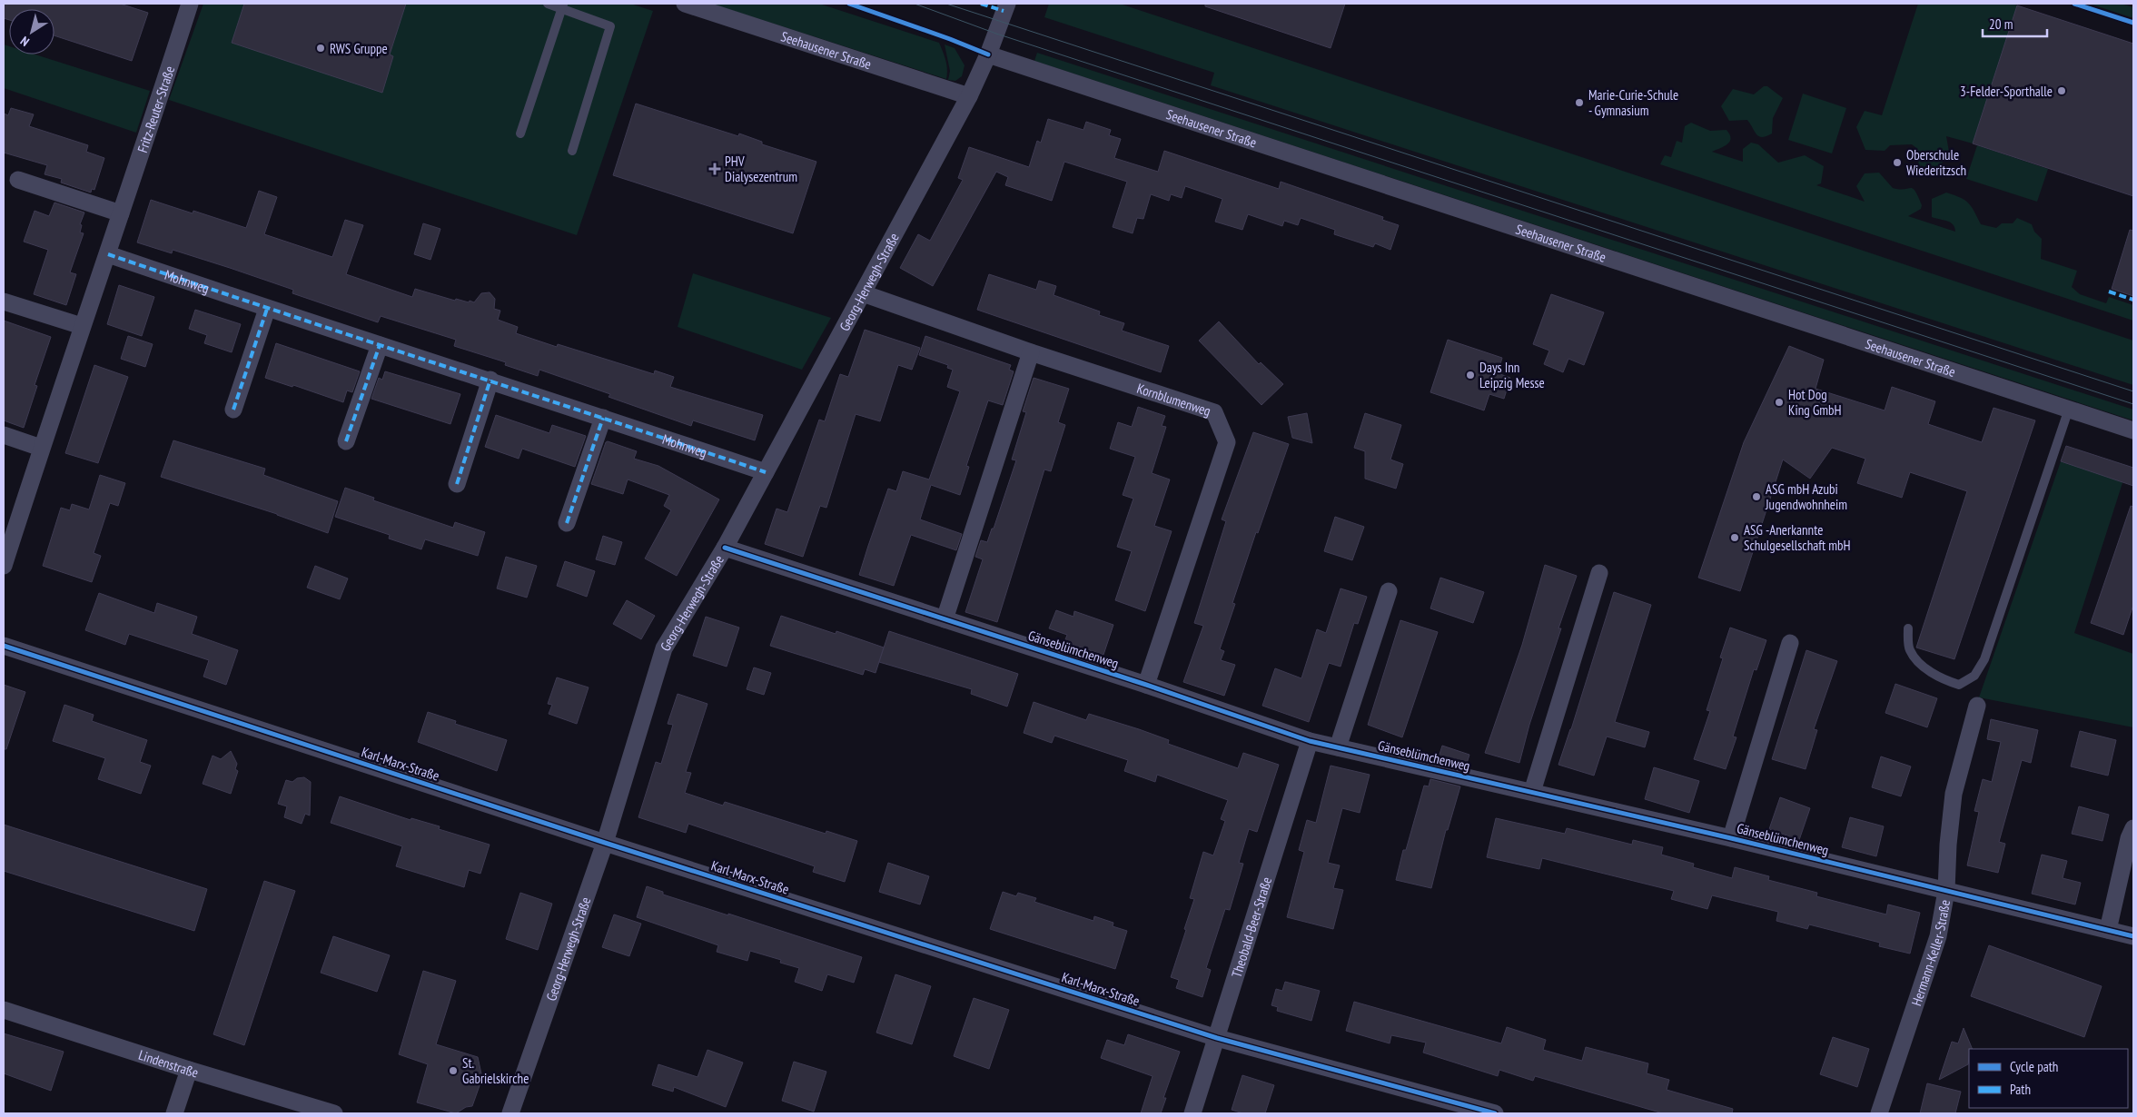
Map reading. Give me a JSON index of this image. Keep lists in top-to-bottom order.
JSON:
{
  "streets": {
    "street": [
      "Seehausener Straße",
      "Fritz-Reuter-Straße",
      "Mohnweg",
      "Georg-Herwegh-Straße",
      "Kornblumenweg",
      "Gänseblümchenweg",
      "Karl-Marx-Straße",
      "Theobald-Beer-Straße",
      "Hermann-Keller-Straße",
      "Lindenstraße"
    ]
  },
  "crossings": [
    ["Seehausener Straße", "Georg-Herwegh-Straße"],
    ["Fritz-Reuter-Straße", "Mohnweg"],
    ["Mohnweg", "Georg-Herwegh-Straße"],
    ["Georg-Herwegh-Straße", "Kornblumenweg"],
    ["Georg-Herwegh-Straße", "Gänseblümchenweg"],
    ["Georg-Herwegh-Straße", "Karl-Marx-Straße"],
    ["Kornblumenweg", "Gänseblümchenweg"],
    ["Gänseblümchenweg", "Theobald-Beer-Straße"],
    ["Gänseblümchenweg", "Hermann-Keller-Straße"],
    ["Karl-Marx-Straße", "Theobald-Beer-Straße"]
  ],
  "places": {
    "other": [
      "RWS Gruppe",
      "3-Felder-Sporthalle",
      "Marie-Curie-Schule - Gymnasium",
      "Oberschule Wiederitzsch",
      "Days Inn Leipzig Messe",
      "Hot Dog King GmbH",
      "ASG mbH Azubi Jugendwohnheim",
      "ASG -Anerkannte Schulgesellschaft mbH",
      "St. Gabrielskirche"
    ],
    "health": ["PHV Dialysezentrum"]
  },
  "legend": ["Cycle path", "Path"],
  "scale_bar": "20 m",
  "north": "bottom left"
}
